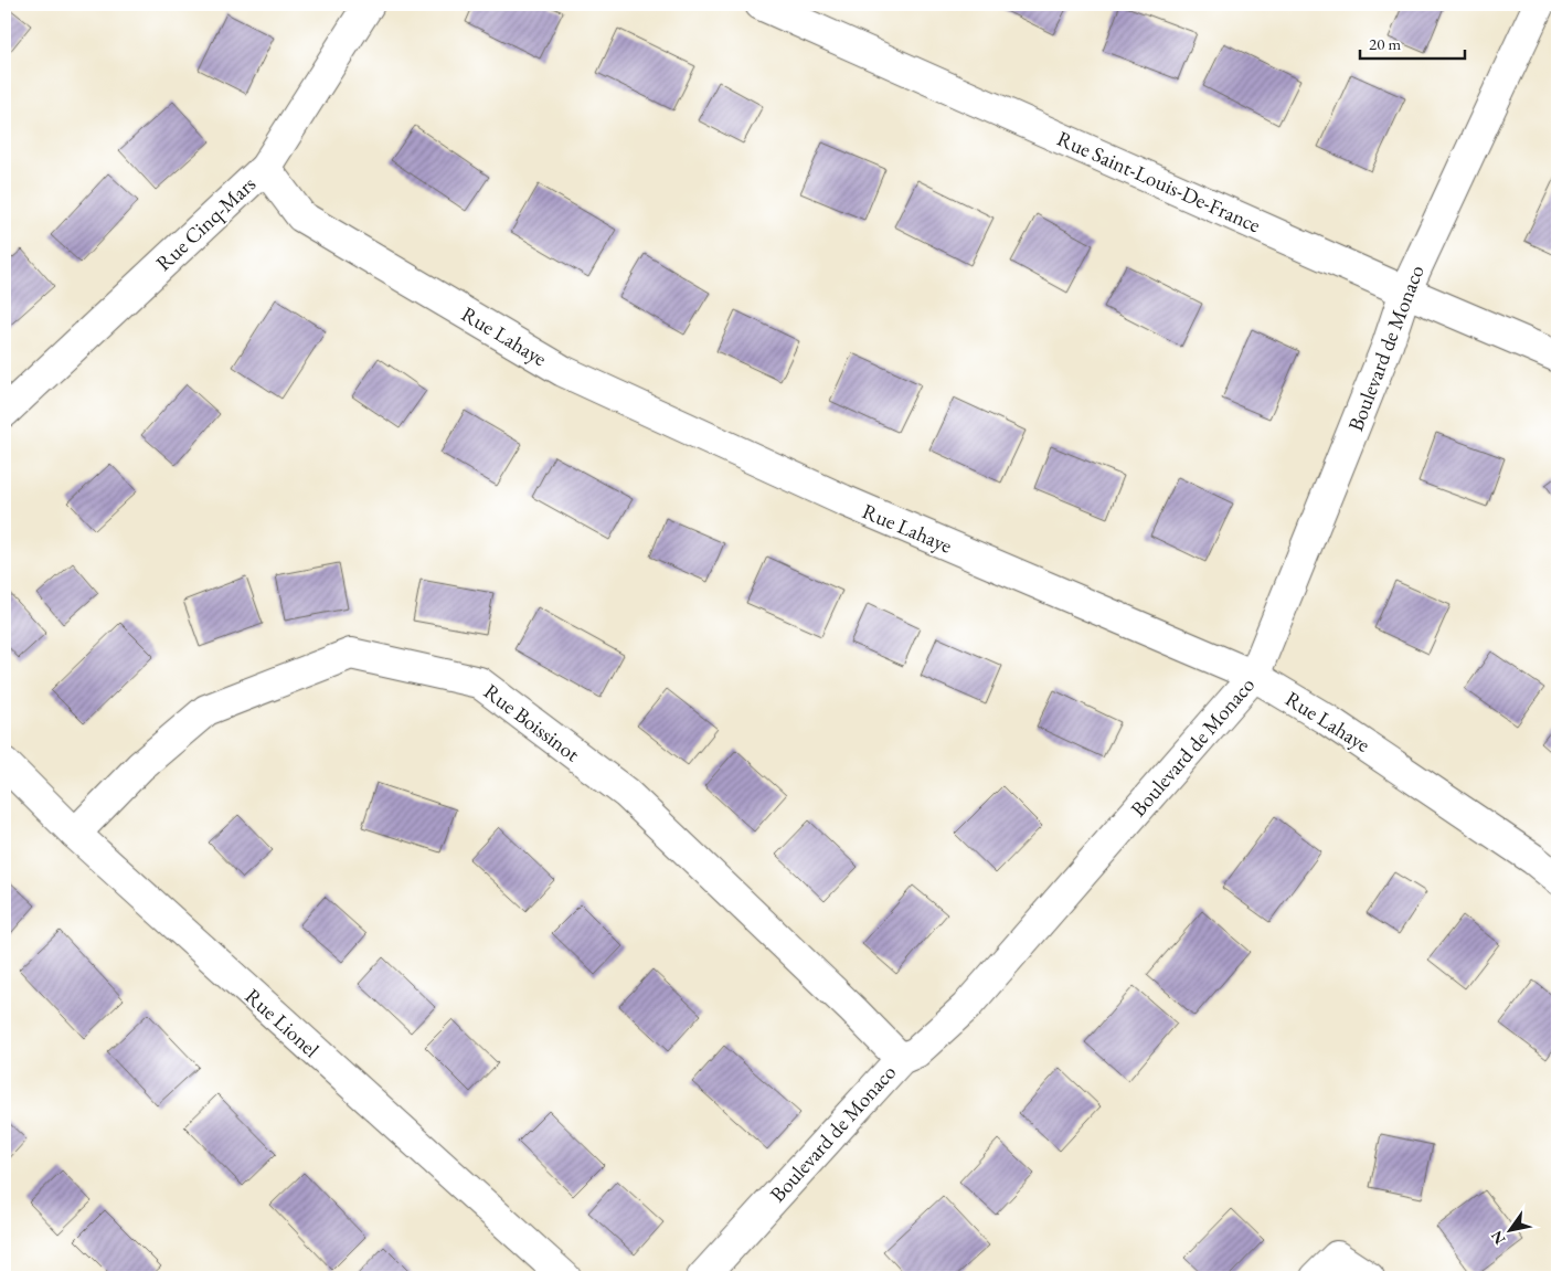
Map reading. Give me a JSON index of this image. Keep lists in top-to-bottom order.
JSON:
{
  "streets": {
    "street": [
      "Rue Saint-Louis-De-France",
      "Rue Cinq-Mars",
      "Rue Lahaye",
      "Boulevard de Monaco",
      "Rue Boissinot",
      "Rue Lionel"
    ]
  },
  "crossings": [
    ["Rue Saint-Louis-De-France", "Boulevard de Monaco"],
    ["Rue Cinq-Mars", "Rue Lahaye"],
    ["Rue Lahaye", "Boulevard de Monaco"],
    ["Boulevard de Monaco", "Rue Boissinot"],
    ["Rue Boissinot", "Rue Lionel"]
  ],
  "scale_bar": "20 m",
  "north": "bottom left"
}
